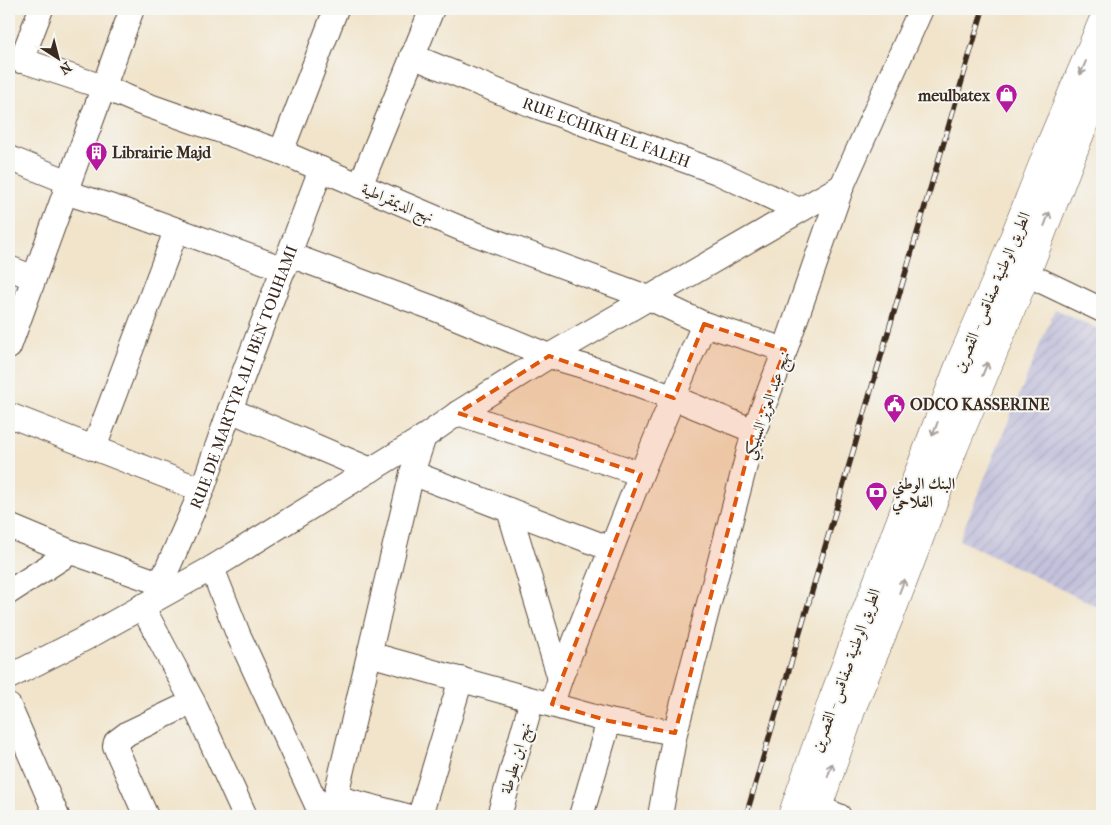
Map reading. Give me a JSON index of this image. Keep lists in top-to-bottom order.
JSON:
{
  "streets": {
    "main road": ["الطريق الوطنية صفاقس - القصرين"],
    "street": [
      "RUE ECHIKH EL FALEH",
      "نهج الديمقراطية",
      "RUE DE MARTYR ALI BEN TOUHAMI",
      "نهج عبد العزيز السبيكي",
      "نهج ابن بطوطة"
    ]
  },
  "crossings": [
    ["نهج الديمقراطية", "RUE DE MARTYR ALI BEN TOUHAMI"],
    ["نهج الديمقراطية", "نهج عبد العزيز السبيكي"],
    ["نهج الديمقراطية", "نهج ابن بطوطة"]
  ],
  "places": {
    "shop": ["meulbatex"],
    "building": ["Librairie Majd"],
    "public building": ["ODCO KASSERINE"],
    "bank": ["البنك الوطني الفلاحي"]
  },
  "north": "bottom right"
}
